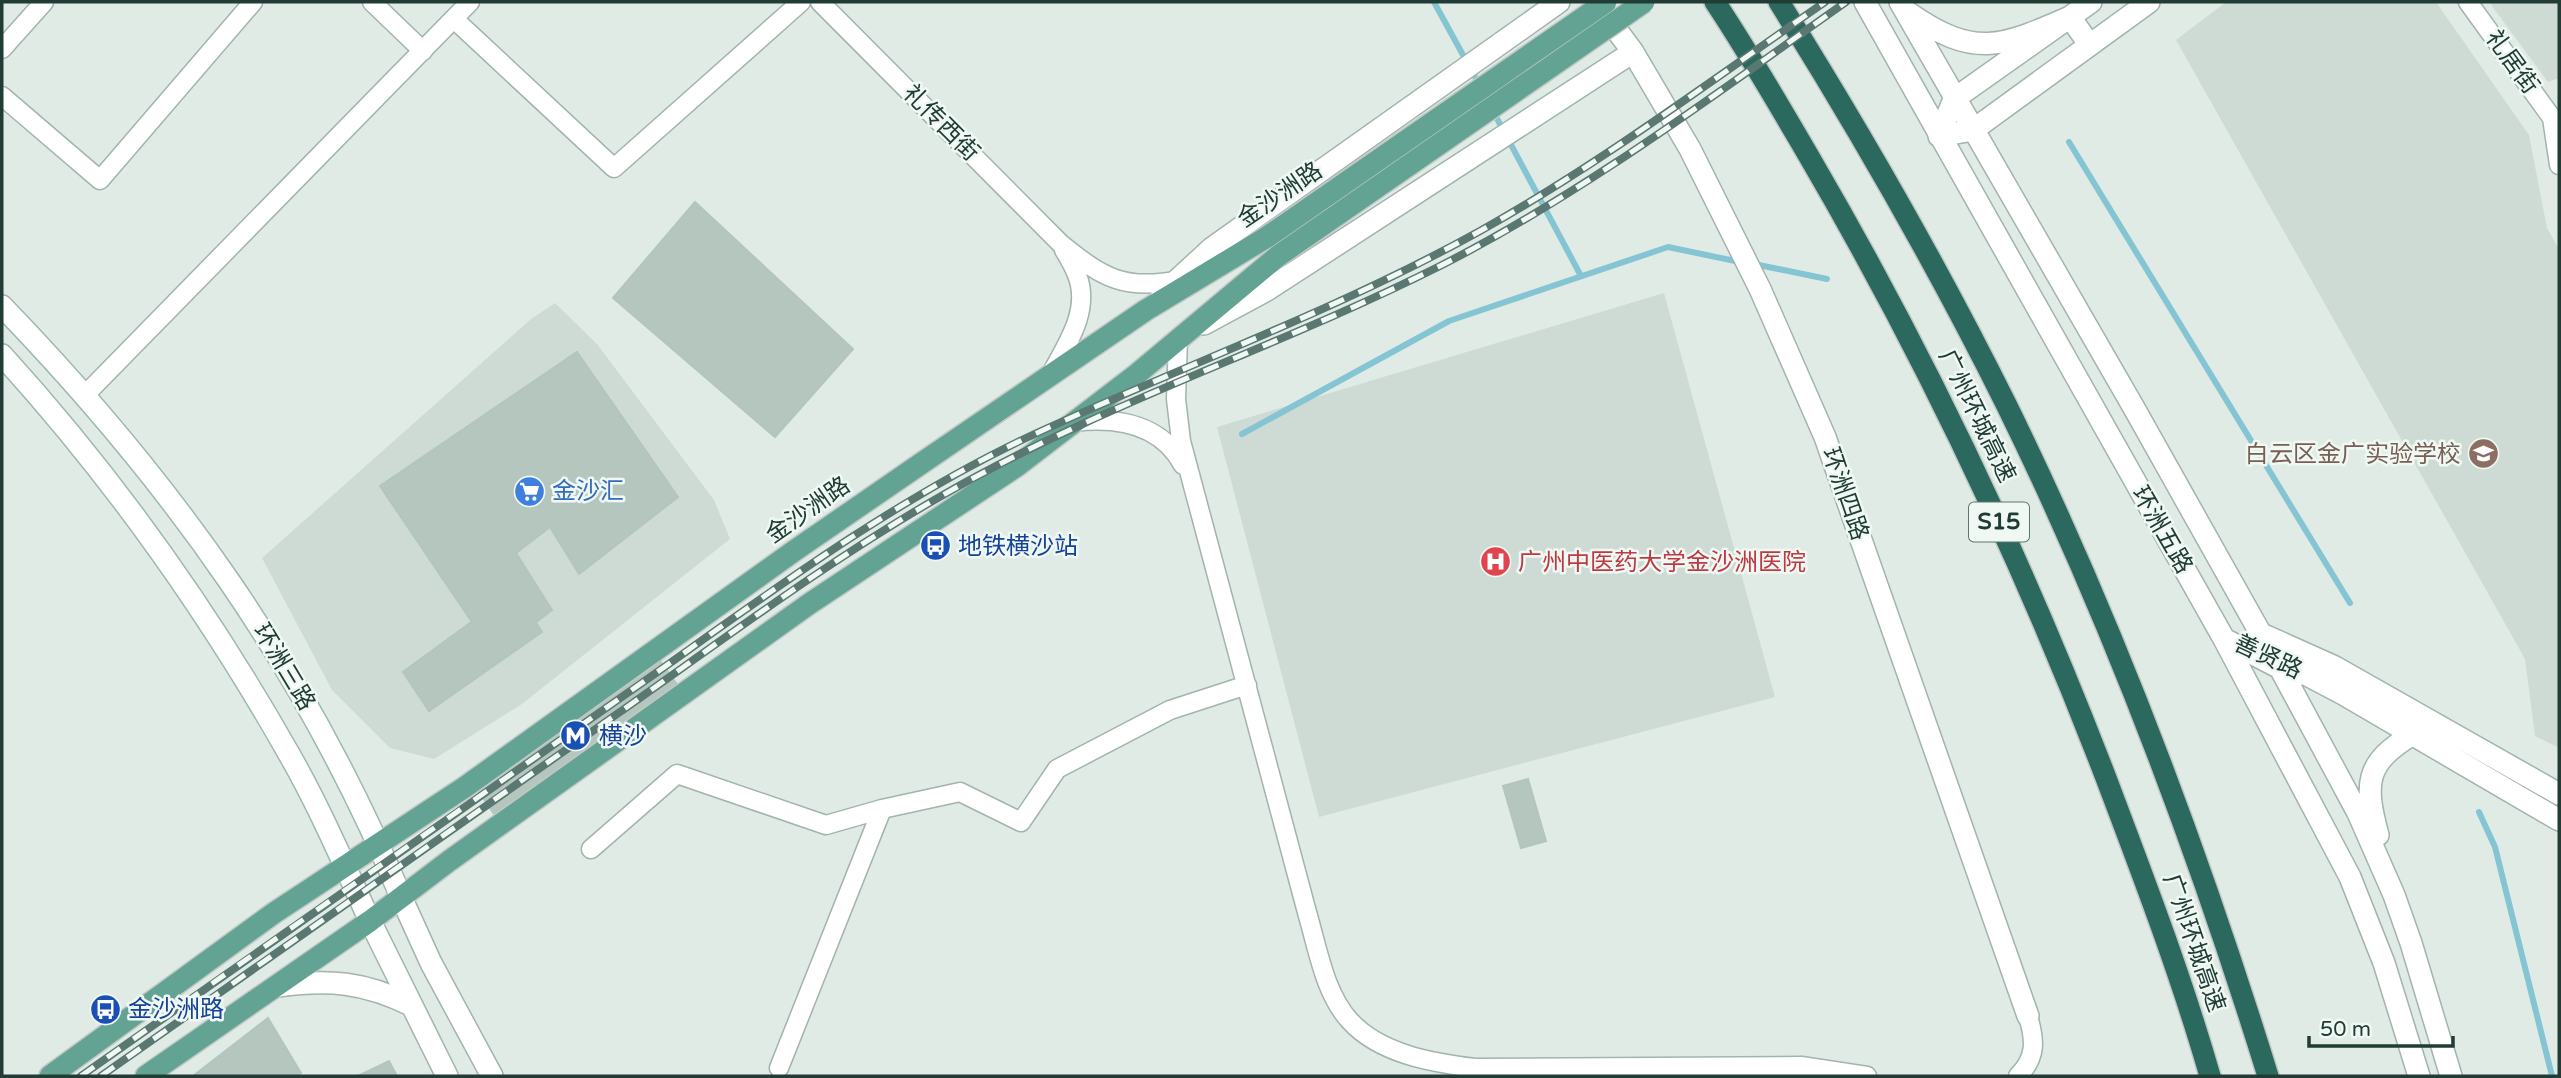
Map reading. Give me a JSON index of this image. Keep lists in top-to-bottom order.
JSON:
{
  "streets": {
    "highway": ["广州环城高速", "S15"],
    "main road": ["金沙洲路"],
    "street": [
      "礼居街",
      "礼传西街",
      "环洲四路",
      "环洲五路",
      "善贤路",
      "环洲三路"
    ]
  },
  "crossings": [
    ["金沙洲路", "环洲三路"],
    ["环洲五路", "善贤路"]
  ],
  "places": {
    "school or university": ["白云区金广实验学校"],
    "supermarket": ["金沙汇"],
    "bus stop": ["地铁横沙站", "金沙洲路"],
    "hospital": ["广州中医药大学金沙洲医院"],
    "metro station": ["横沙"]
  },
  "scale_bar": "50 m"
}
